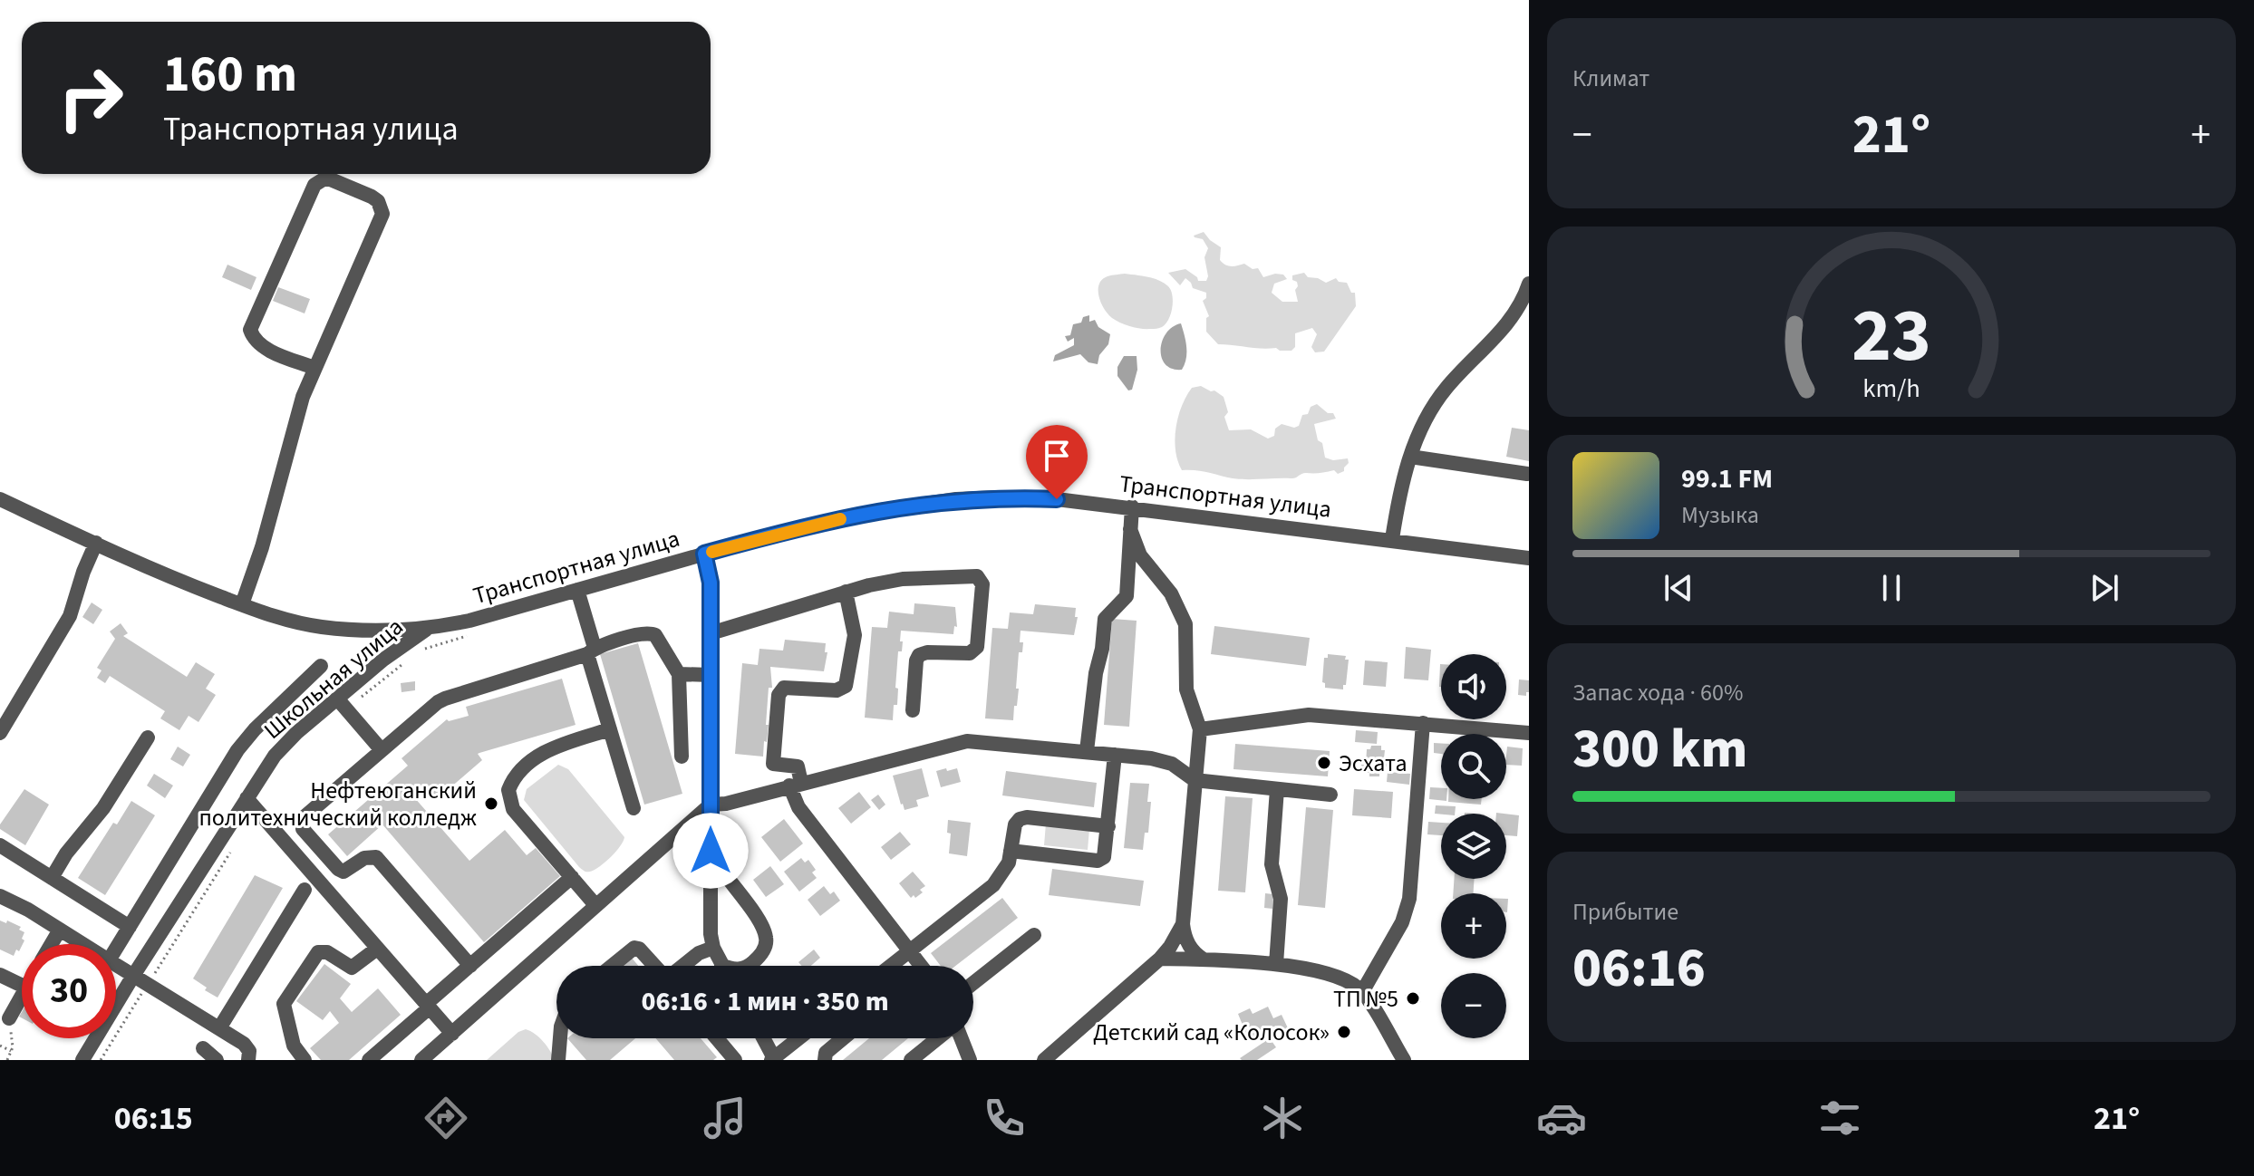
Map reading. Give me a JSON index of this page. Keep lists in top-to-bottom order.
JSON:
{
  "streets": {
    "street": ["Транспортная улица", "Школьная улица"]
  },
  "crossings": [
    ["Транспортная улица", "Школьная улица"]
  ],
  "places": [
    "Эсхата",
    "Нефтеюганский политехнический колледж",
    "ТП №5",
    "Детский сад «Колосок»"
  ],
  "page": {
    "tile": [
      "Климат",
      ["Запас хода · 60%", "300 km"],
      ["Прибытие", "06:16"]
    ],
    "turn": ["160 m", "Транспортная улица"],
    "heat": ["−", "21°", "+"],
    "song": ["99.1 FM", "Музыка"],
    "map_buttons": ["+", "−"],
    "limit": "30",
    "trip": "06:16 · 1 мин · 350 m",
    "tabs": ["06:15", "21°"],
    "gauge": ["23", "km/h"]
  }
}
